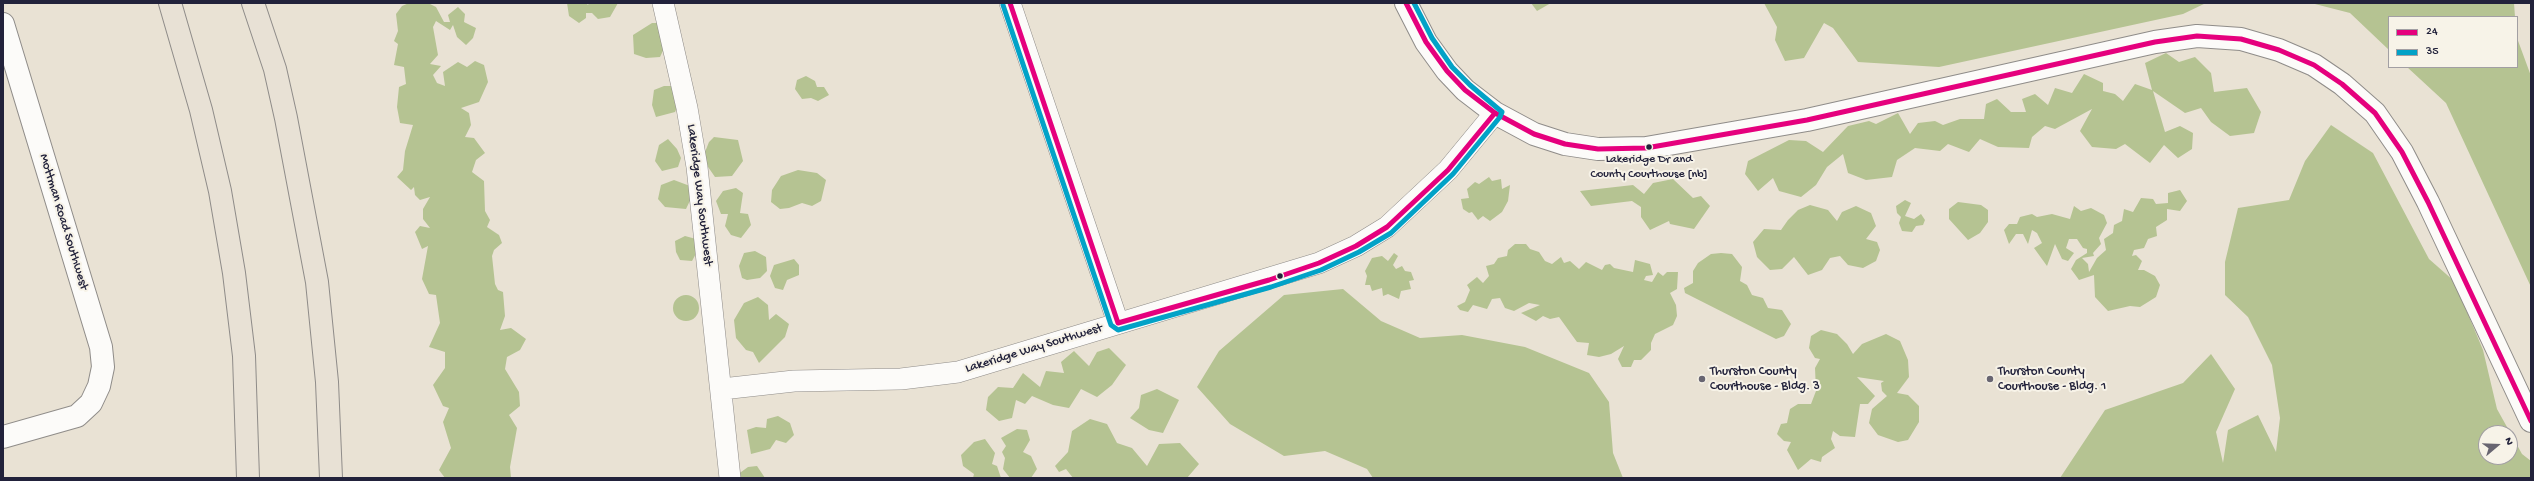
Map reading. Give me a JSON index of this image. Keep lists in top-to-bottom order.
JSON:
{
  "streets": {
    "street": ["Lakeridge Way Southwest", "Mottman Road Southwest"]
  },
  "places": ["Lakeridge Dr and County Courthouse [nb]", "Thurston County Courthouse - Bldg. 3", "Thurston County Courthouse - Bldg. 1"],
  "lines": ["transit line 24", "transit line 35"],
  "legend": ["24", "35"],
  "north": "right"
}
